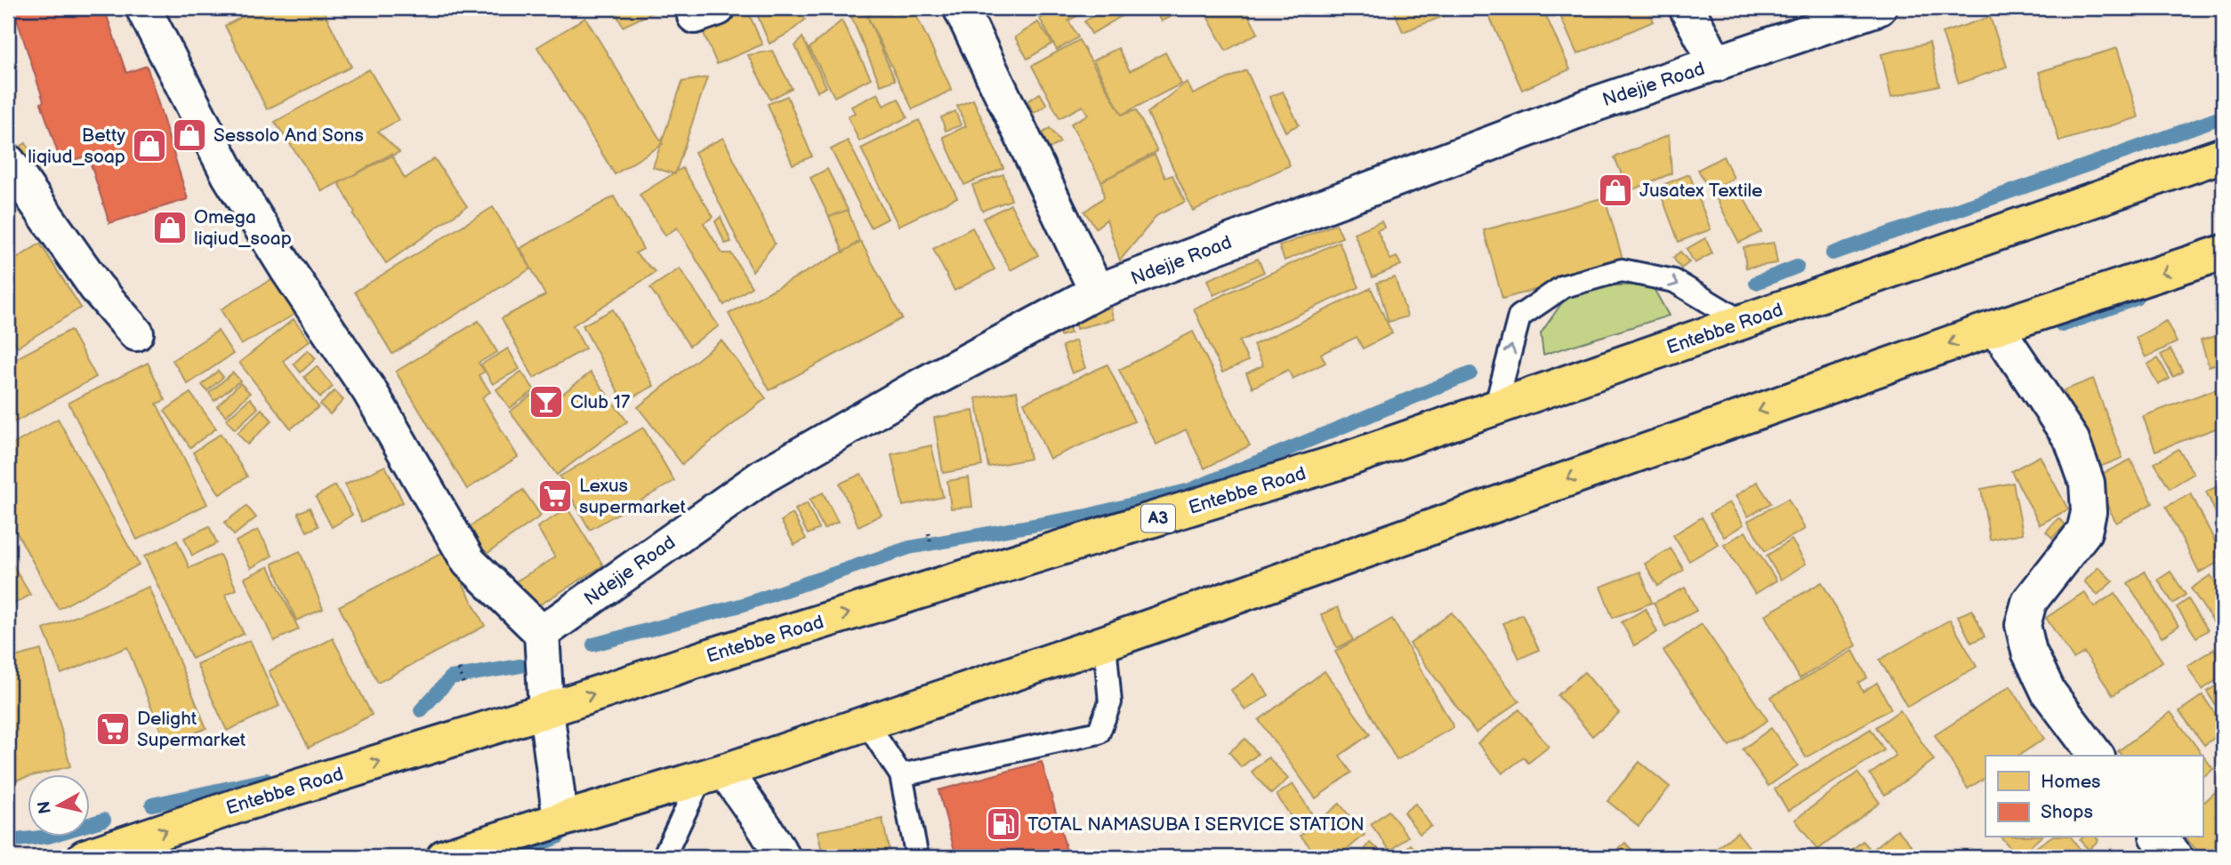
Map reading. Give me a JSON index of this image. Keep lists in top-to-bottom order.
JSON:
{
  "streets": {
    "main road": ["Entebbe Road", "A3"],
    "street": ["Ndejje Road"]
  },
  "places": {
    "shop": [
      "Sessolo And Sons",
      "Betty liqiud_soap",
      "Jusatex Textile",
      "Omega liqiud_soap"
    ],
    "bar": ["Club 17"],
    "supermarket": ["Lexus supermarket", "Delight Supermarket"],
    "fuel station": ["TOTAL NAMASUBA I SERVICE STATION"]
  },
  "legend": ["Homes", "Shops"],
  "north": "left"
}
